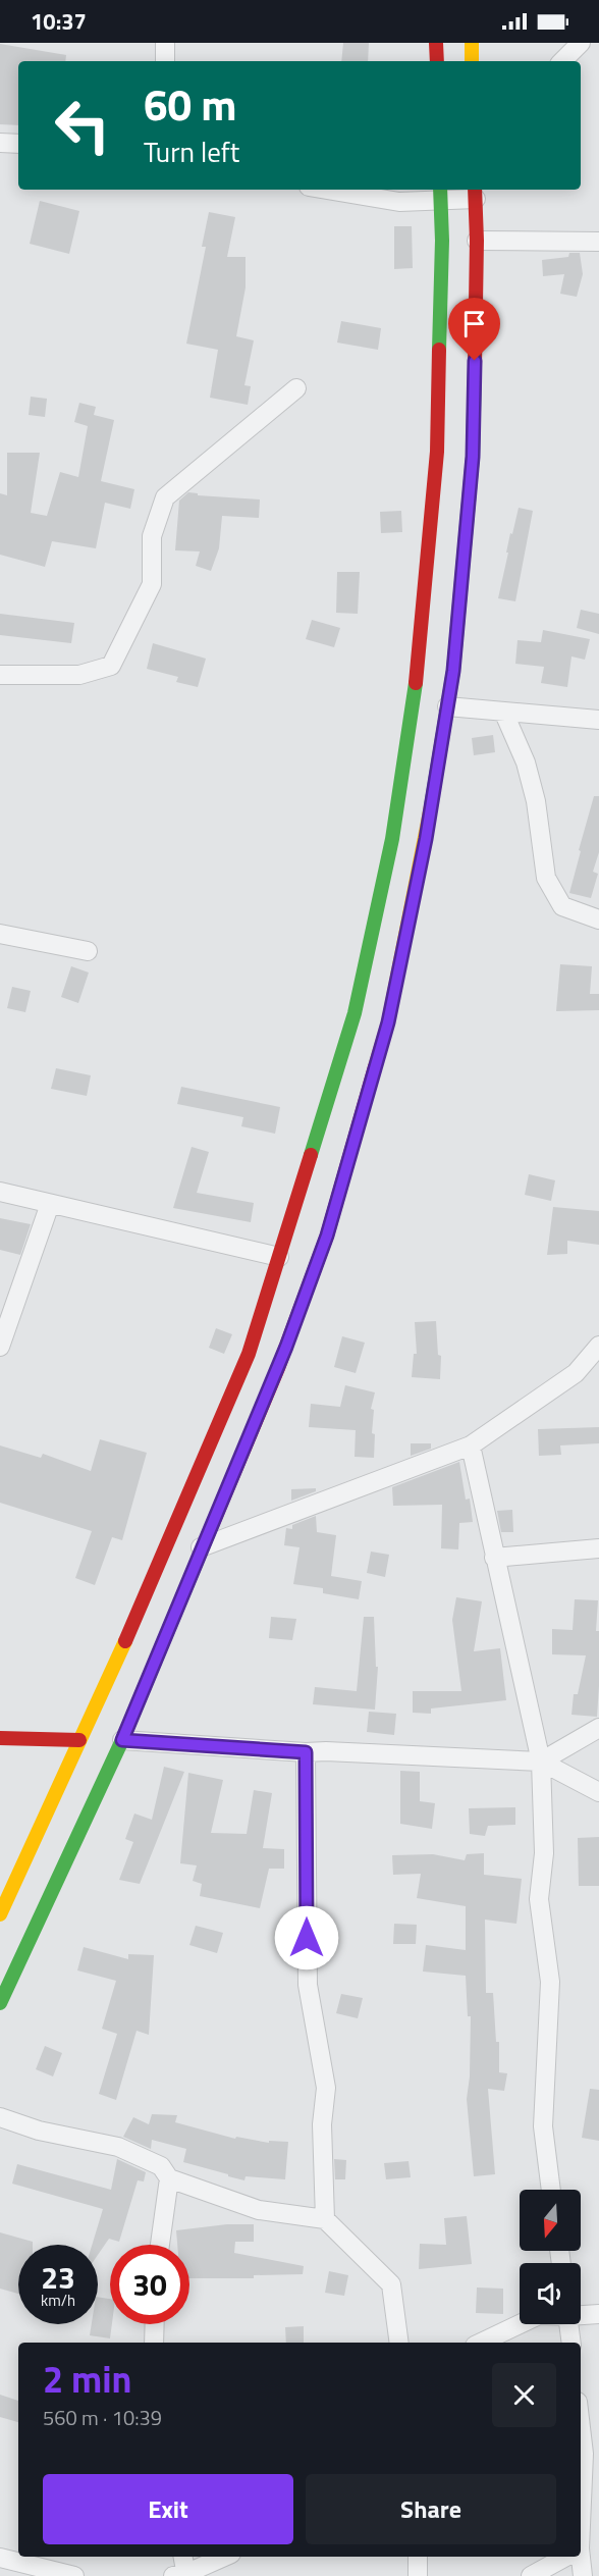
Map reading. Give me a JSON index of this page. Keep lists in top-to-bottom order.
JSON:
{
  "north": "bottom",
  "page": {
    "status": "10:37",
    "turn": ["60 m", "Turn left"],
    "speed": "23 km/h",
    "limit": "30",
    "heading": ["2 min", "560 m · 10:39"],
    "buttons": ["Exit", "Share"]
  }
}
